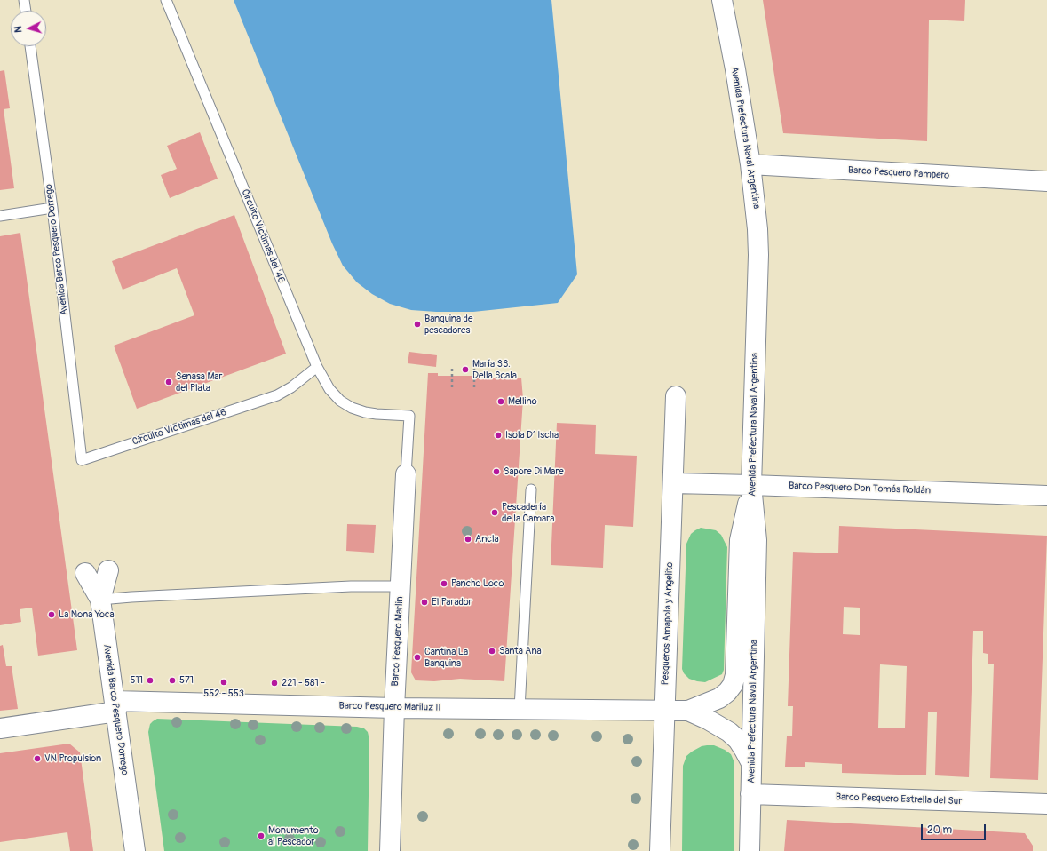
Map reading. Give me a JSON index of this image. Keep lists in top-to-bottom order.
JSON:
{
  "streets": {
    "street": [
      "Avenida Prefectura Naval Argentina",
      "Barco Pesquero Pampero",
      "Avenida Barco Pesquero Dorrego",
      "Barco Pesquero Don Tomás Roldán",
      "Pesqueros Amapola y Angelito",
      "Barco Pesquero Marlin",
      "Barco Pesquero Mariluz II",
      "Barco Pesquero Estrella del Sur"
    ],
    "lane": ["Circuito Víctimas del '46", "Circuito Víctimas del 46"]
  },
  "crossings": [
    ["Avenida Prefectura Naval Argentina", "Barco Pesquero Pampero"],
    ["Avenida Prefectura Naval Argentina", "Barco Pesquero Don Tomás Roldán"],
    ["Avenida Prefectura Naval Argentina", "Barco Pesquero Estrella del Sur"],
    ["Circuito Víctimas del '46", "Circuito Víctimas del 46"],
    ["Circuito Víctimas del '46", "Barco Pesquero Marlin"],
    ["Avenida Barco Pesquero Dorrego", "Circuito Víctimas del 46"],
    ["Avenida Barco Pesquero Dorrego", "Barco Pesquero Mariluz II"],
    ["Barco Pesquero Don Tomás Roldán", "Pesqueros Amapola y Angelito"],
    ["Pesqueros Amapola y Angelito", "Barco Pesquero Mariluz II"],
    ["Barco Pesquero Marlin", "Barco Pesquero Mariluz II"]
  ],
  "places": [
    "Banquina de pescadores",
    "María SS. Della Scala",
    "Senasa Mar del Plata",
    "Mellino",
    "Isola D´ Ischa",
    "Sapore Di Mare",
    "Pescadería de la Camara",
    "Ancla",
    "Pancho Loco",
    "El Parador",
    "La Nona Yoca",
    "Santa Ana",
    "Cantina La Banquina",
    "511",
    "571",
    "552 - 553",
    "221 - 581 -",
    "VN Propulsion",
    "Monumento al Pescador"
  ],
  "scale_bar": "20 m",
  "north": "left"
}
